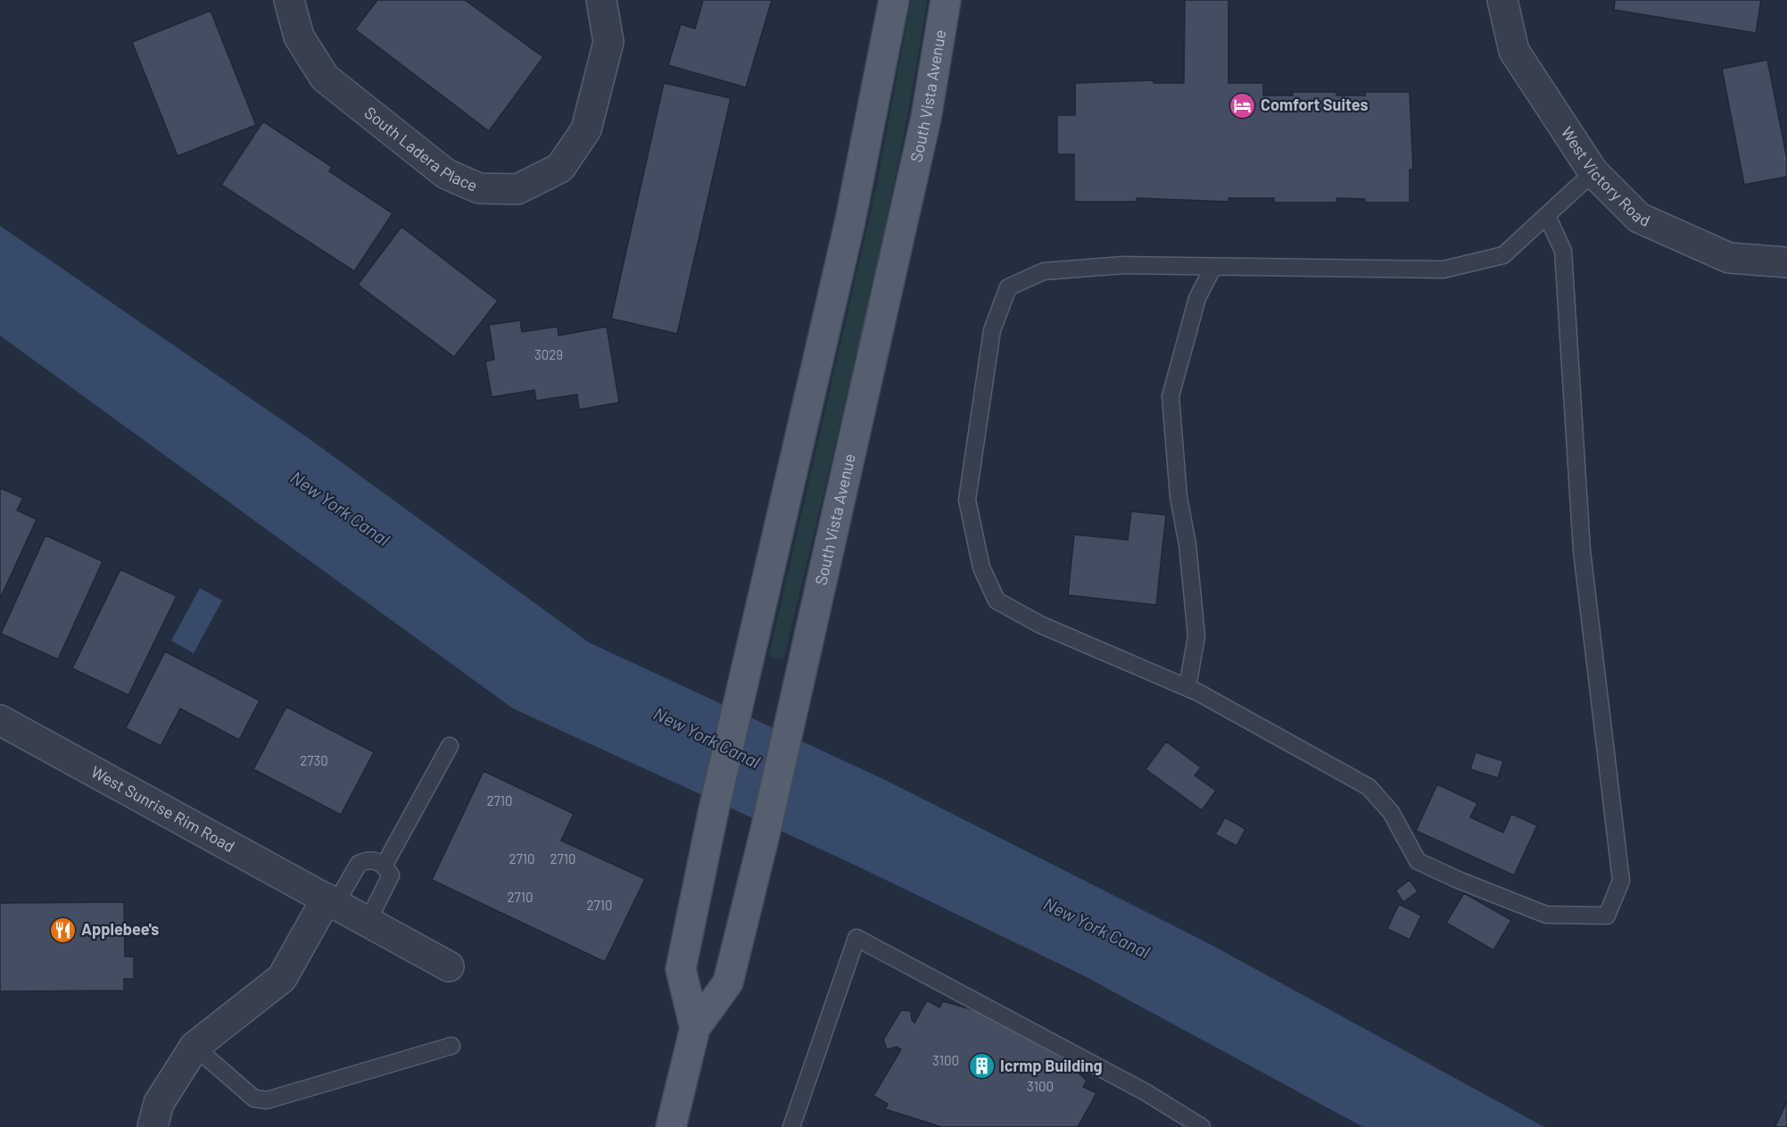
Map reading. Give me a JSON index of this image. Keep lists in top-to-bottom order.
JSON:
{
  "streets": {
    "main road": ["South Vista Avenue"],
    "street": ["South Ladera Place", "West Victory Road", "West Sunrise Rim Road"]
  },
  "water": ["New York Canal"],
  "places": {
    "hotel": ["Comfort Suites"],
    "restaurant": ["Applebee's"],
    "building": ["Icrmp Building"]
  },
  "house_numbers": [
    "3029",
    "2730",
    "2710",
    "2710",
    "2710",
    "2710",
    "2710",
    "3100",
    "3100"
  ]
}
